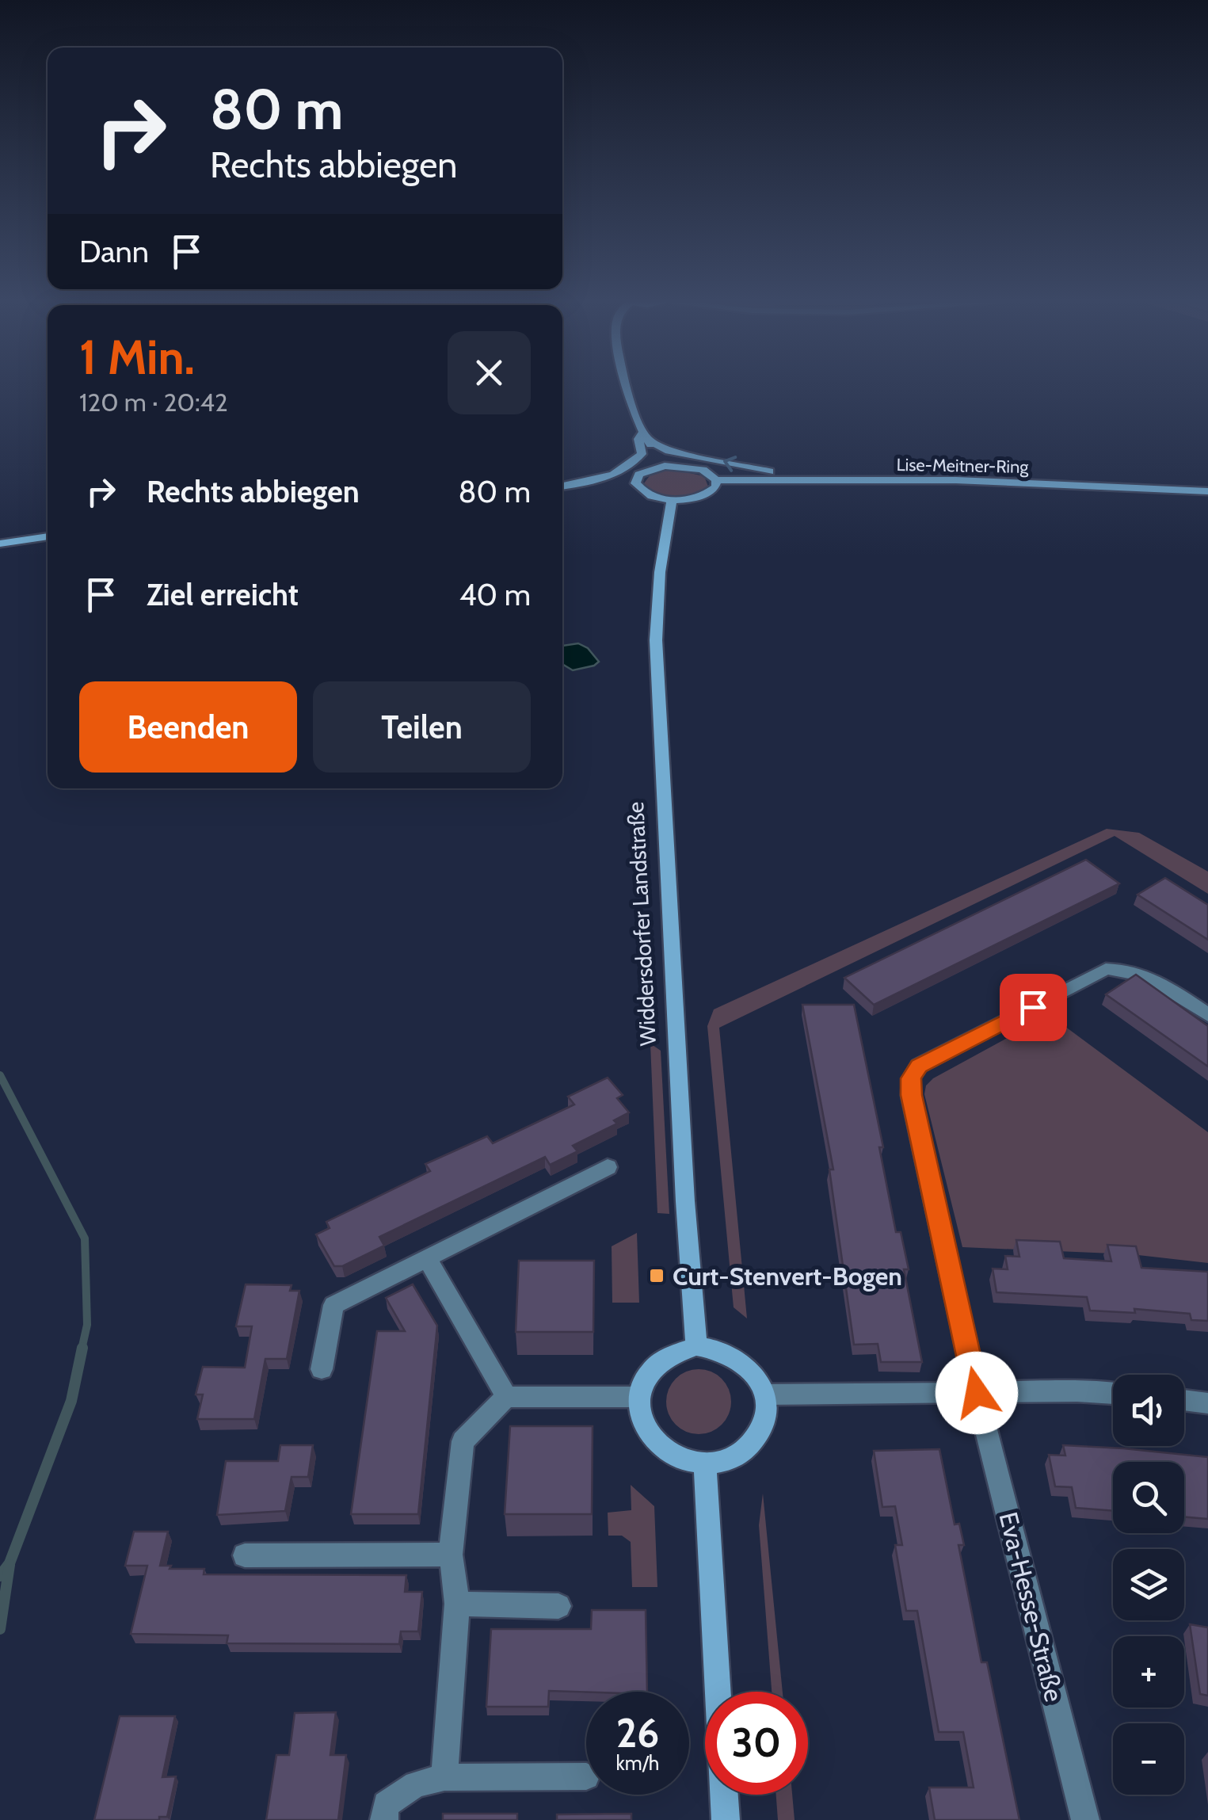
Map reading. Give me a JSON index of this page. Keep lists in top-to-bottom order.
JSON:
{
  "streets": {
    "street": ["Lise-Meitner-Ring", "Widdersdorfer Landstraße", "Eva-Hesse-Straße"]
  },
  "places": {
    "transit": ["Curt-Stenvert-Bogen"]
  },
  "page": {
    "turn": ["80 m", "Rechts abbiegen"],
    "then": "Dann",
    "heading": ["1 Min.", "120 m · 20:42"],
    "list": [
      {
        "name": "Rechts abbiegen",
        "value": "80 m"
      },
      {
        "name": "Ziel erreicht",
        "value": "40 m"
      }
    ],
    "buttons": ["Beenden", "Teilen"],
    "map_buttons": ["+", "−"],
    "speed": "26 km/h",
    "limit": "30"
  }
}
